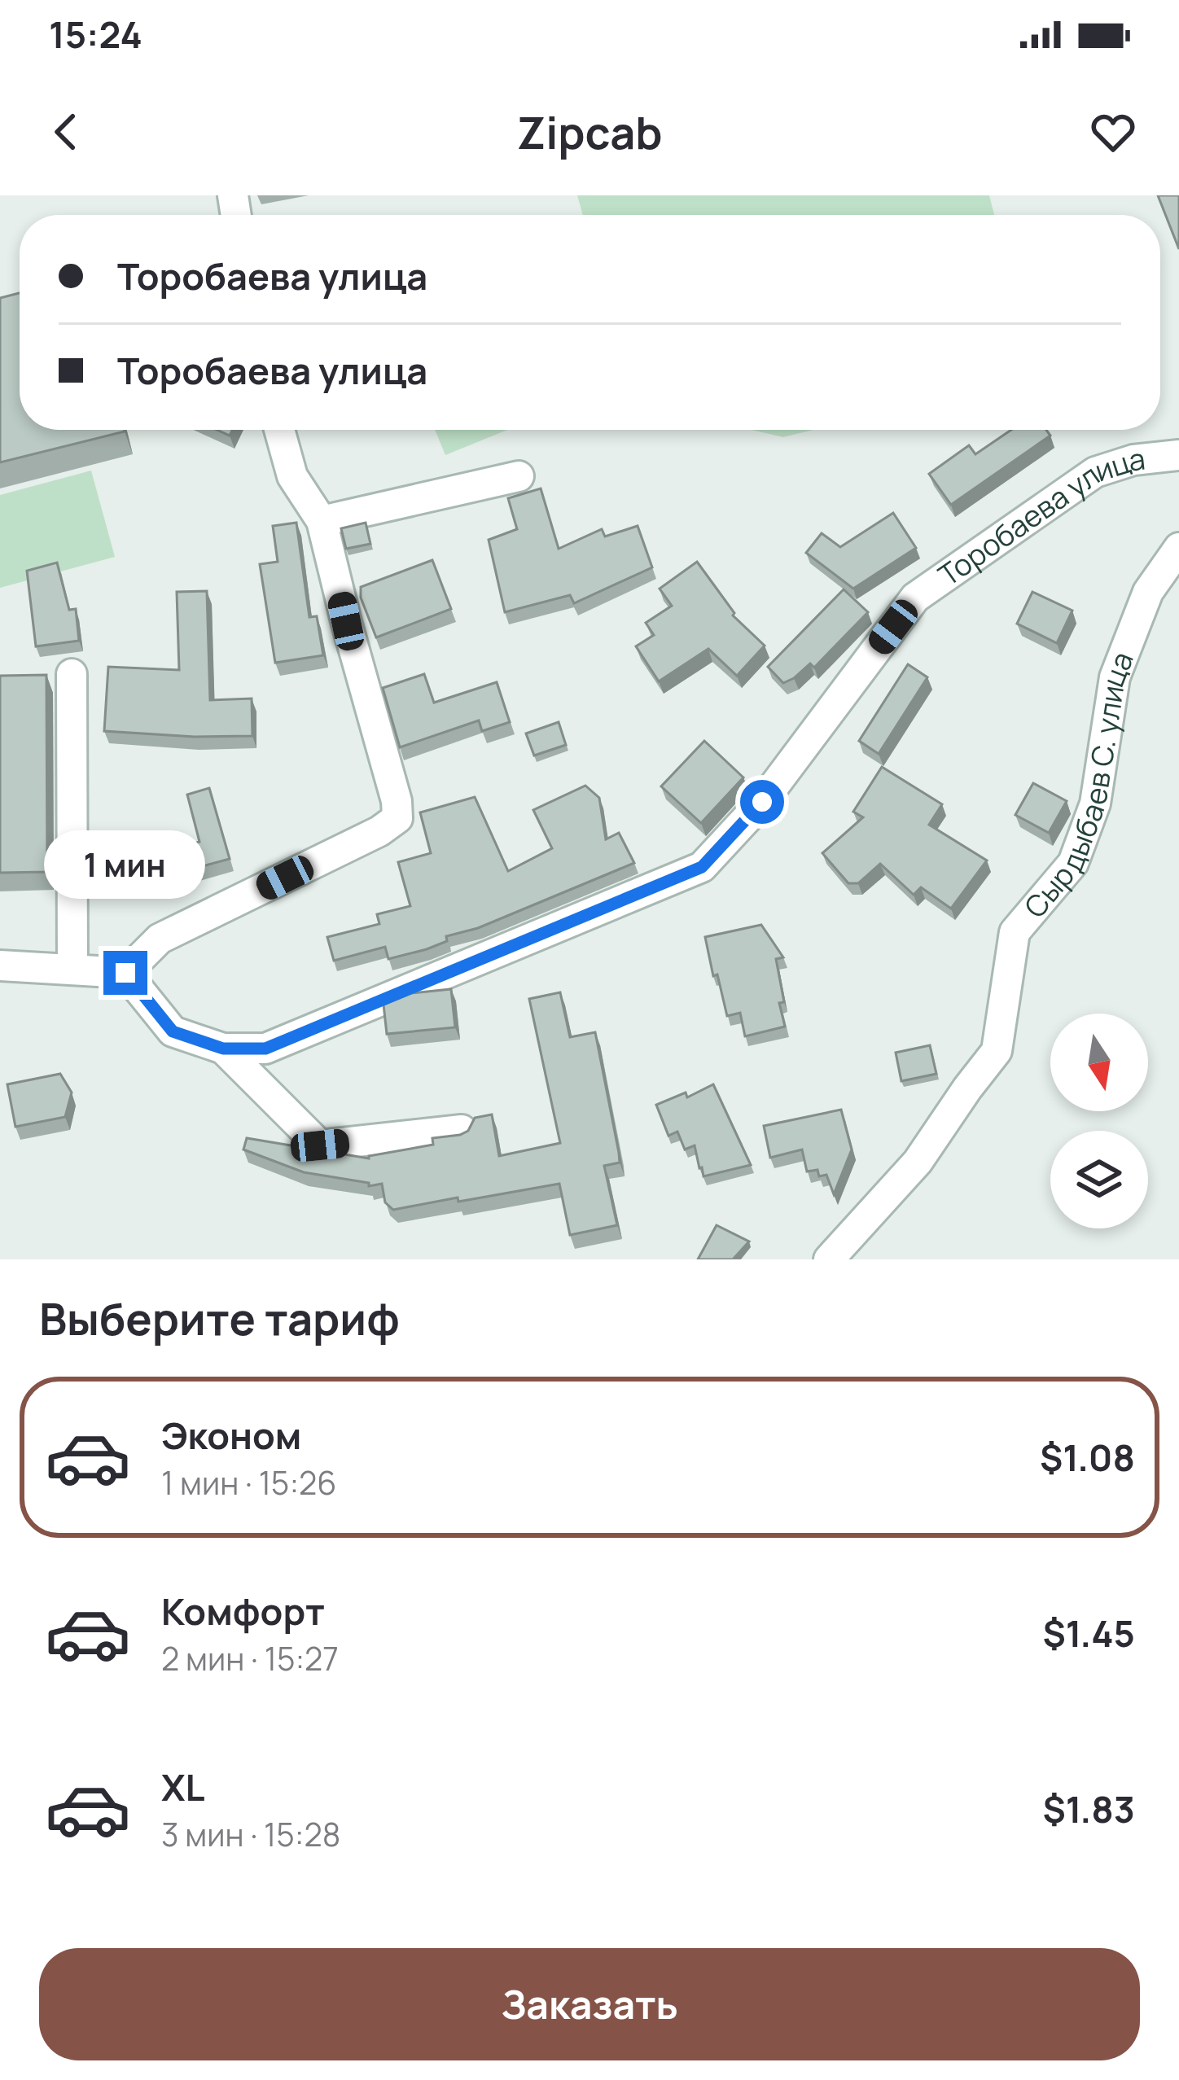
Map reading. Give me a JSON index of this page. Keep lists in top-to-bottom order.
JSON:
{
  "streets": {
    "street": ["Торобаева улица", "Сырдыбаев С. улица"]
  },
  "north": "bottom",
  "page": {
    "status": "15:24",
    "header": "Zipcab",
    "banner": ["Торобаева улица", "Торобаева улица"],
    "bubble": "1 мин",
    "heading": "Выберите тариф",
    "list": [
      {
        "name": "Эконом",
        "note": "1 мин · 15:26",
        "value": "$1.08"
      },
      {
        "name": "Комфорт",
        "note": "2 мин · 15:27",
        "value": "$1.45"
      },
      {
        "name": "XL",
        "note": "3 мин · 15:28",
        "value": "$1.83"
      }
    ],
    "buttons": "Заказать"
  }
}
